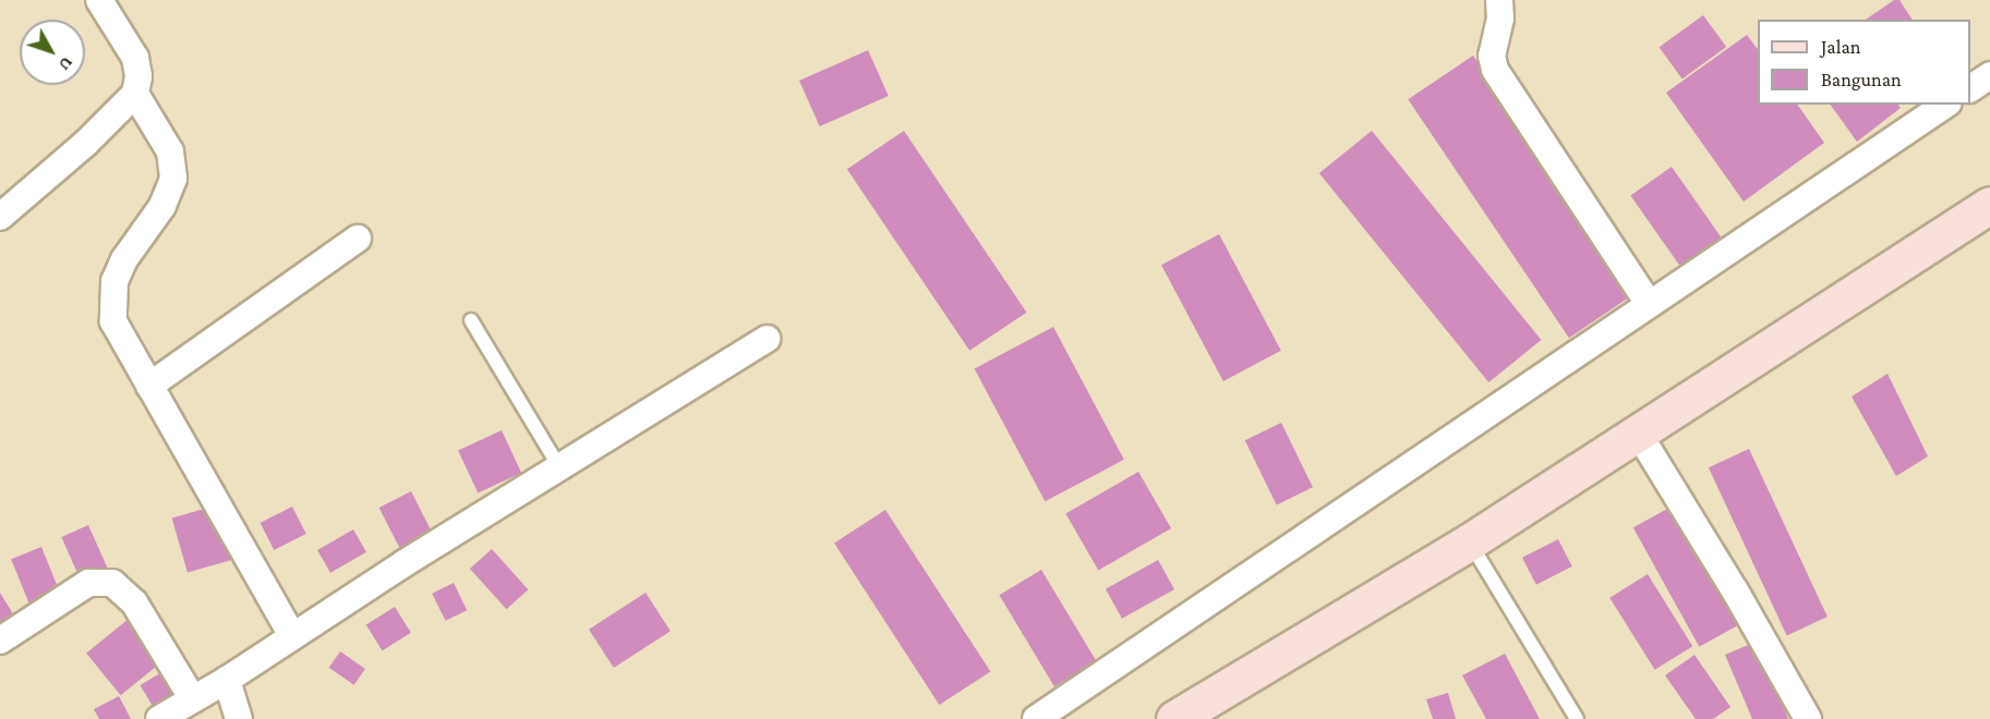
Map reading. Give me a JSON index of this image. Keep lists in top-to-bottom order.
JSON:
{
  "legend": ["Jalan", "Bangunan"],
  "north": "bottom right"
}
